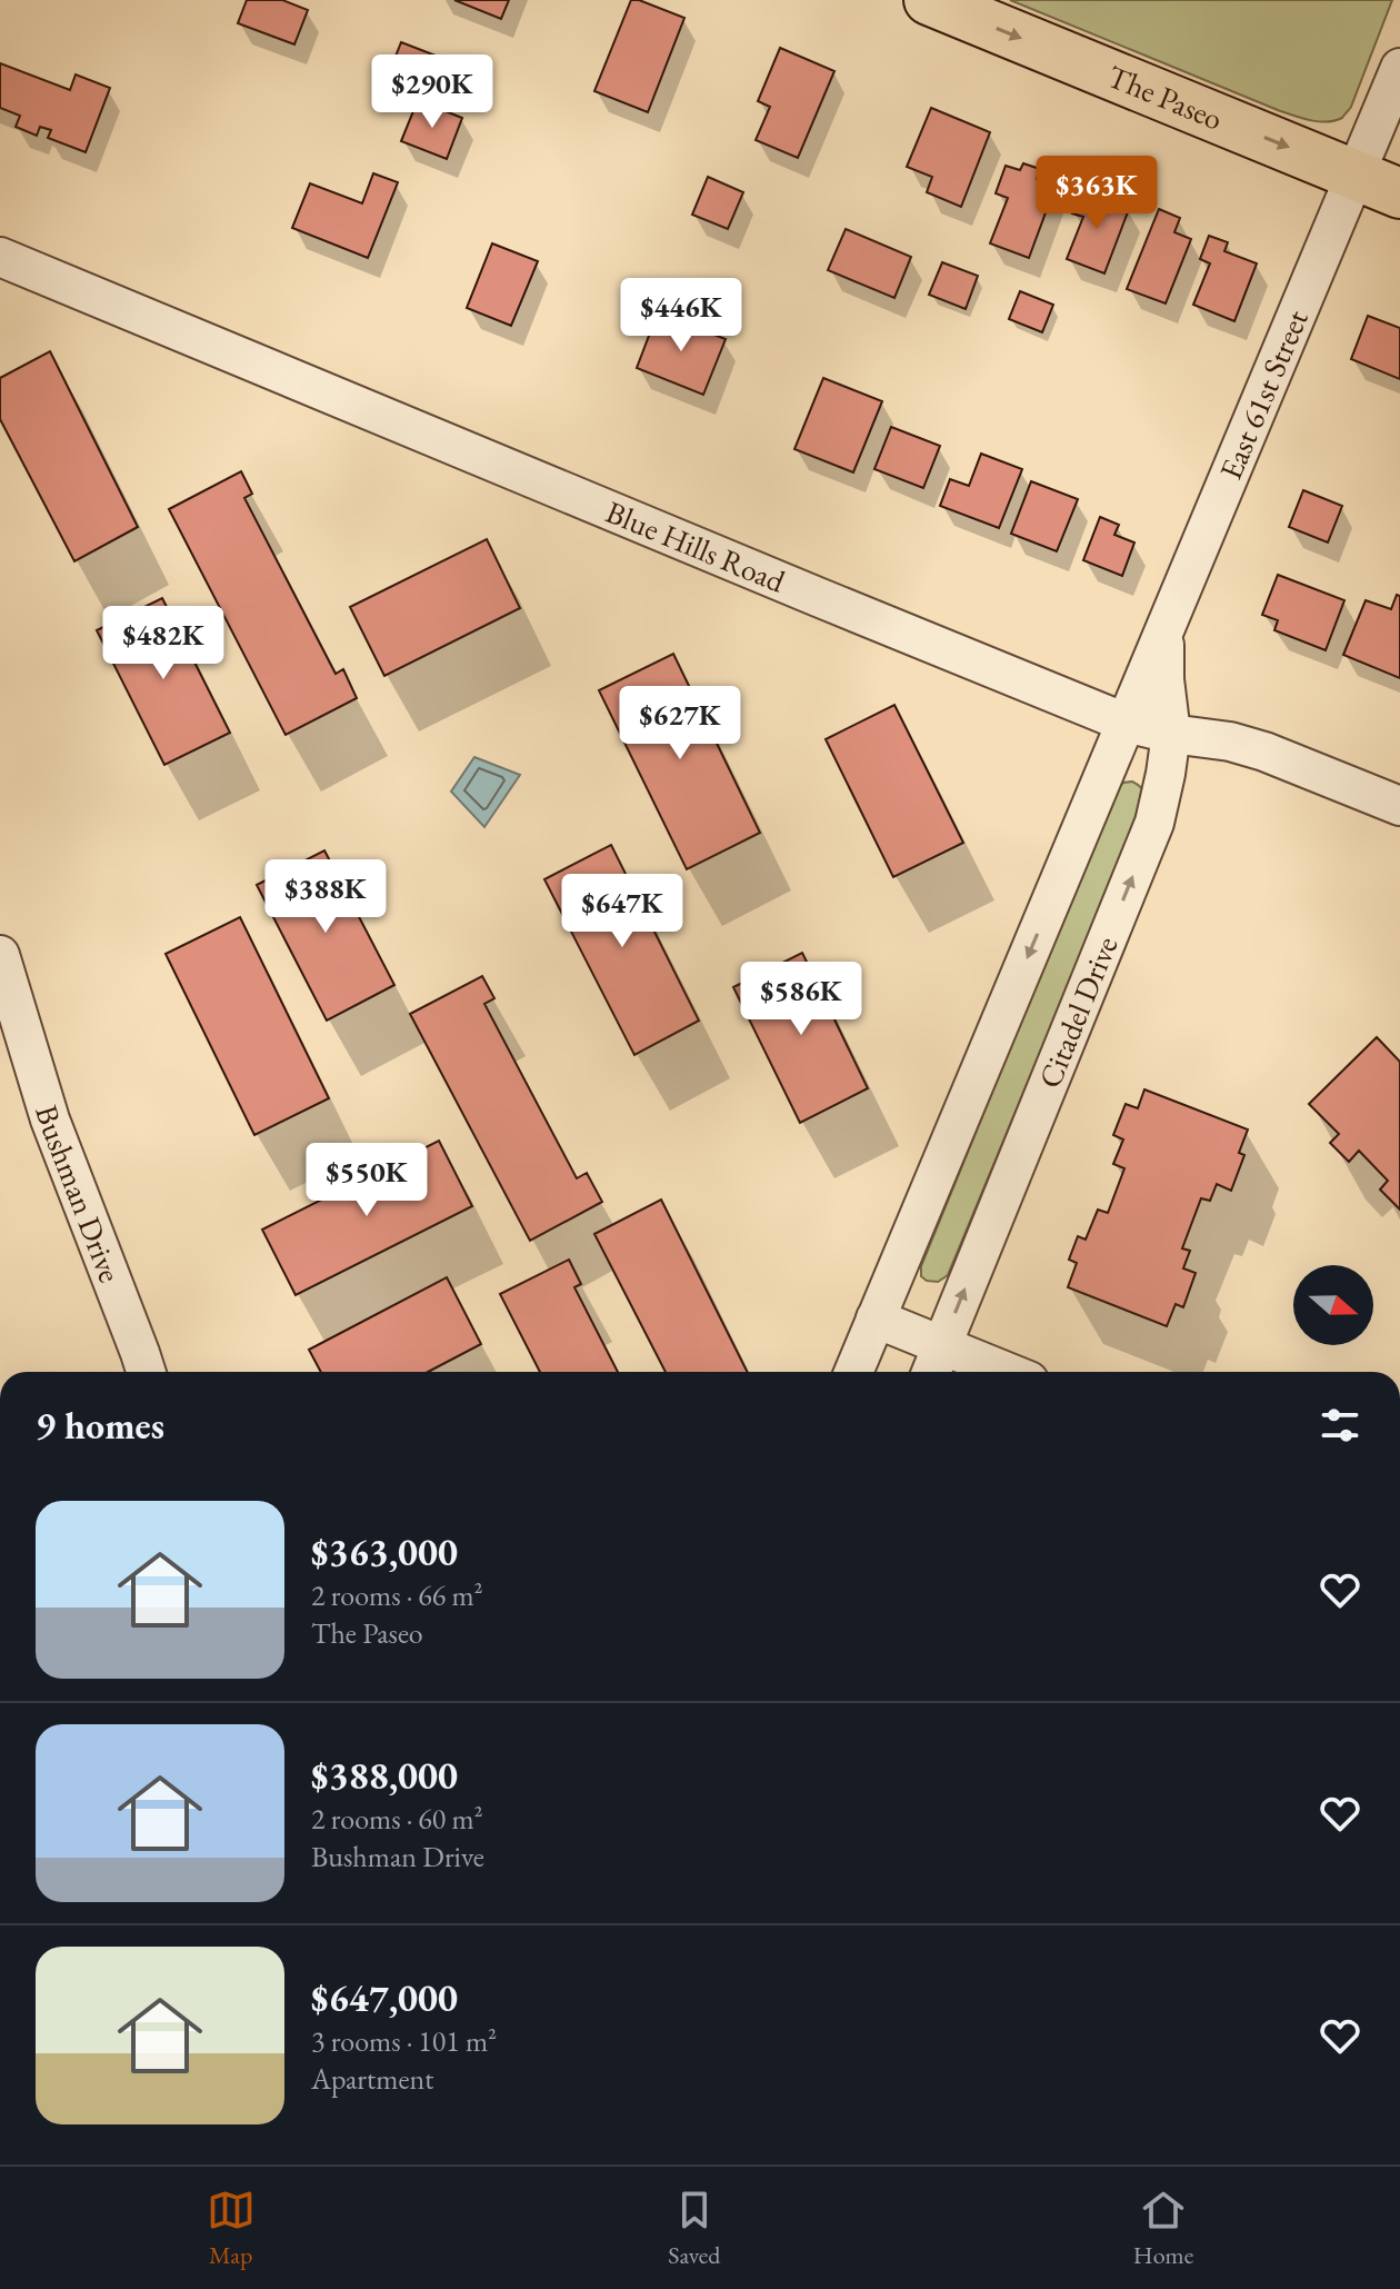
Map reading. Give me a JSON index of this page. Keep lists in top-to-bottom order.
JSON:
{
  "streets": {
    "main road": ["The Paseo"],
    "street": [
      "East 61st Street",
      "Blue Hills Road",
      "Citadel Drive",
      "Bushman Drive"
    ]
  },
  "crossings": [
    ["The Paseo", "East 61st Street"],
    ["East 61st Street", "Blue Hills Road"],
    ["East 61st Street", "Citadel Drive"],
    ["Blue Hills Road", "Citadel Drive"]
  ],
  "one_way": ["The Paseo"],
  "north": "right",
  "page": {
    "price": [
      "$290K",
      "$363K",
      "$446K",
      "$482K",
      "$627K",
      "$388K",
      "$647K",
      "$586K",
      "$550K"
    ],
    "heading": "9 homes",
    "list": [
      {
        "name": "$363,000",
        "note": "2 rooms · 66 m² · The Paseo"
      },
      {
        "name": "$388,000",
        "note": "2 rooms · 60 m² · Bushman Drive"
      },
      {
        "name": "$647,000",
        "note": "3 rooms · 101 m² · Apartment"
      }
    ],
    "tabs": ["Map", "Saved", "Home"]
  }
}
